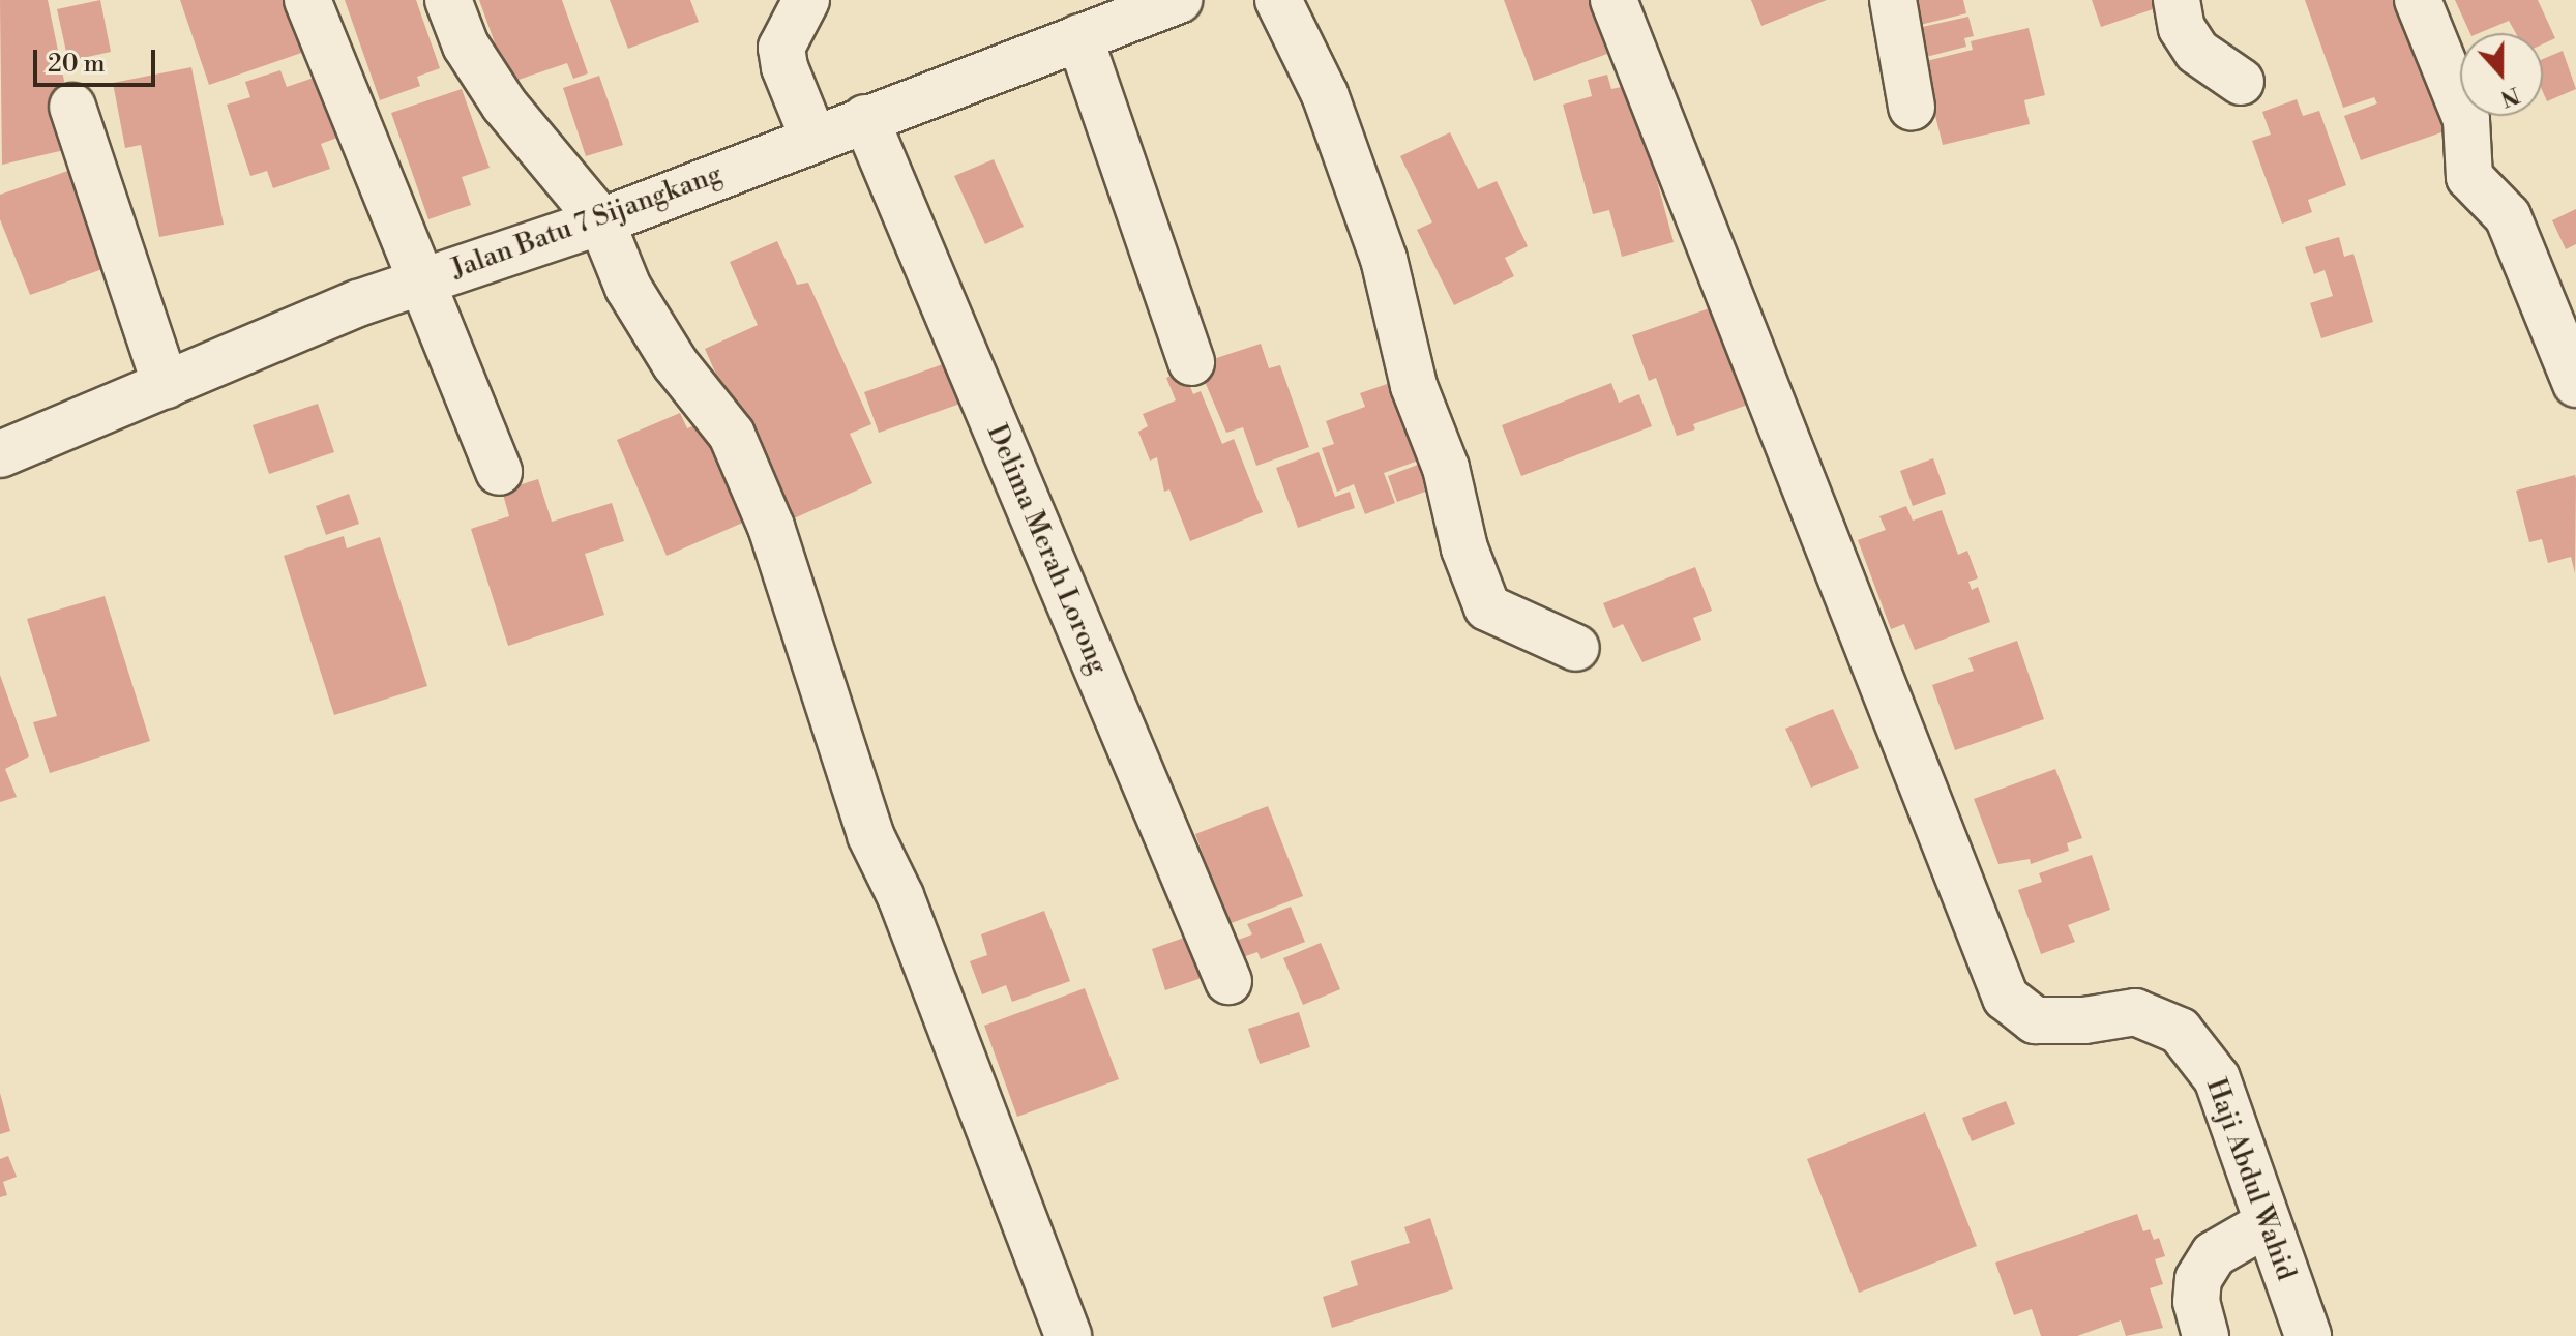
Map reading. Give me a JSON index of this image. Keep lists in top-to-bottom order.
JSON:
{
  "streets": {
    "street": ["Jalan Batu 7 Sijangkang", "Delima Merah Lorong", "Haji Abdul Wahid"]
  },
  "crossings": [
    ["Jalan Batu 7 Sijangkang", "Delima Merah Lorong"]
  ],
  "scale_bar": "20 m",
  "north": "bottom"
}
